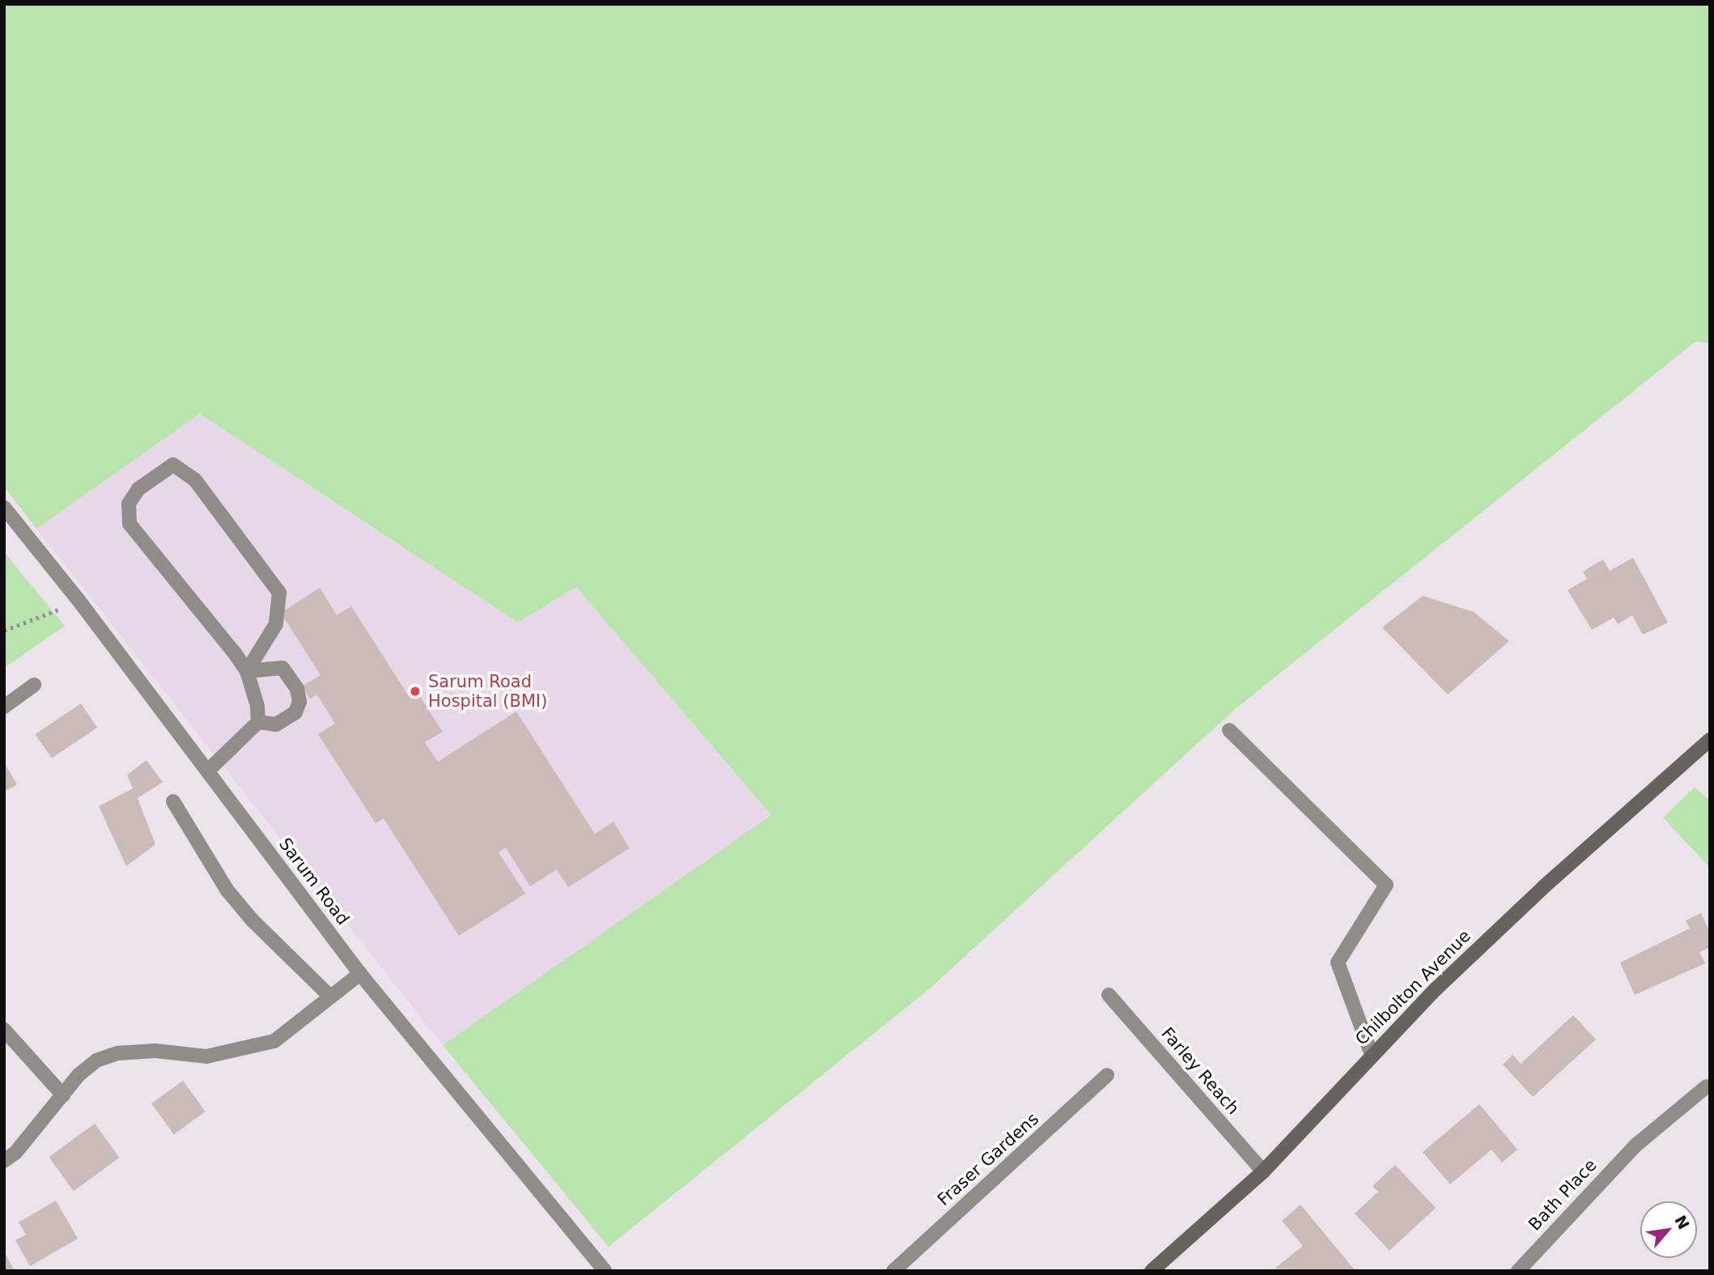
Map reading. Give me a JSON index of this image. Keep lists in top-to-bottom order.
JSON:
{
  "streets": {
    "main road": ["Chilbolton Avenue"],
    "street": [
      "Sarum Road",
      "Farley Reach",
      "Fraser Gardens",
      "Bath Place"
    ]
  },
  "crossings": [
    ["Chilbolton Avenue", "Farley Reach"]
  ],
  "places": ["Sarum Road Hospital (BMI)"],
  "north": "top right"
}
